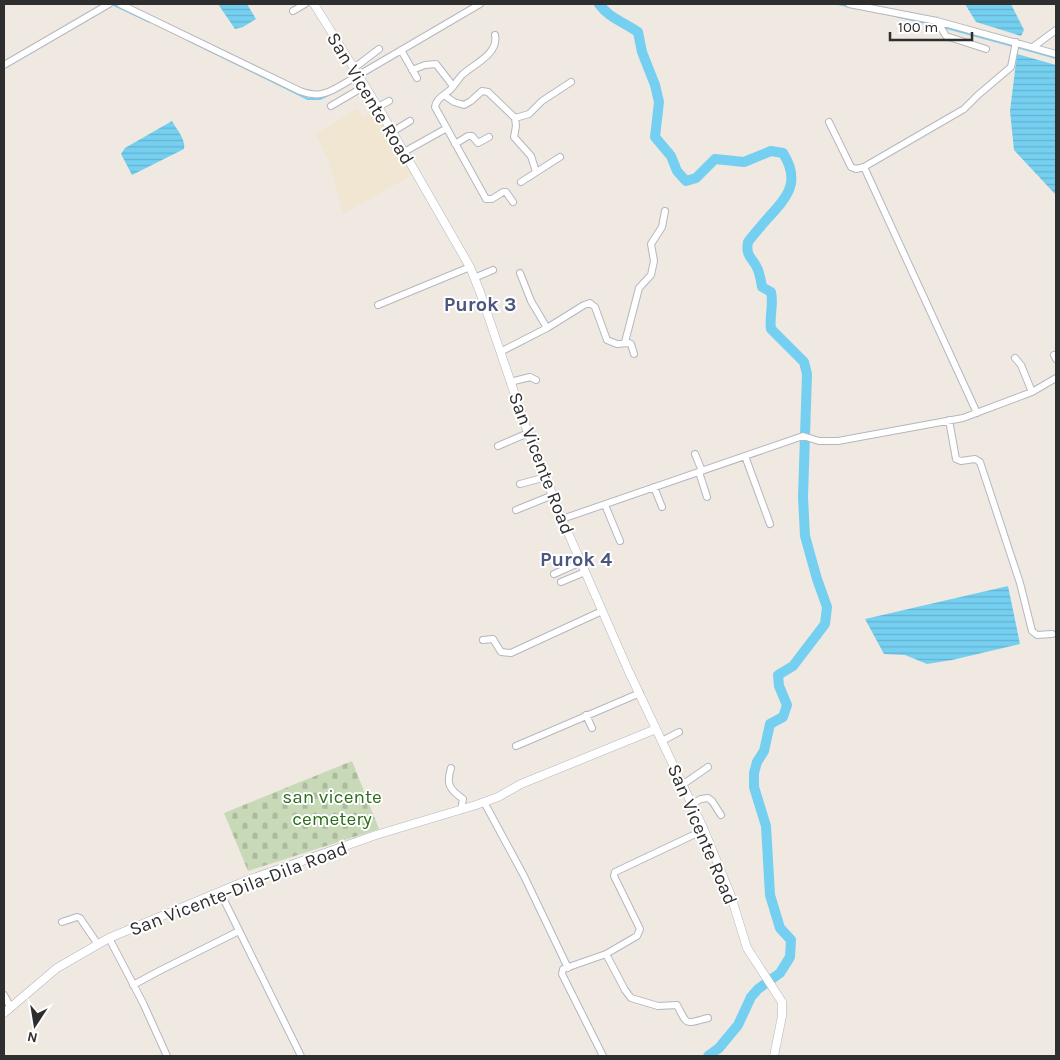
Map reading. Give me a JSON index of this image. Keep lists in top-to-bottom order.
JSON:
{
  "streets": {
    "street": ["San Vicente Road", "San Vicente-Dila-Dila Road"]
  },
  "crossings": [
    ["San Vicente Road", "San Vicente-Dila-Dila Road"]
  ],
  "districts": ["Purok 3", "Purok 4"],
  "parks": ["san vicente cemetery"],
  "scale_bar": "100 m",
  "north": "bottom"
}
